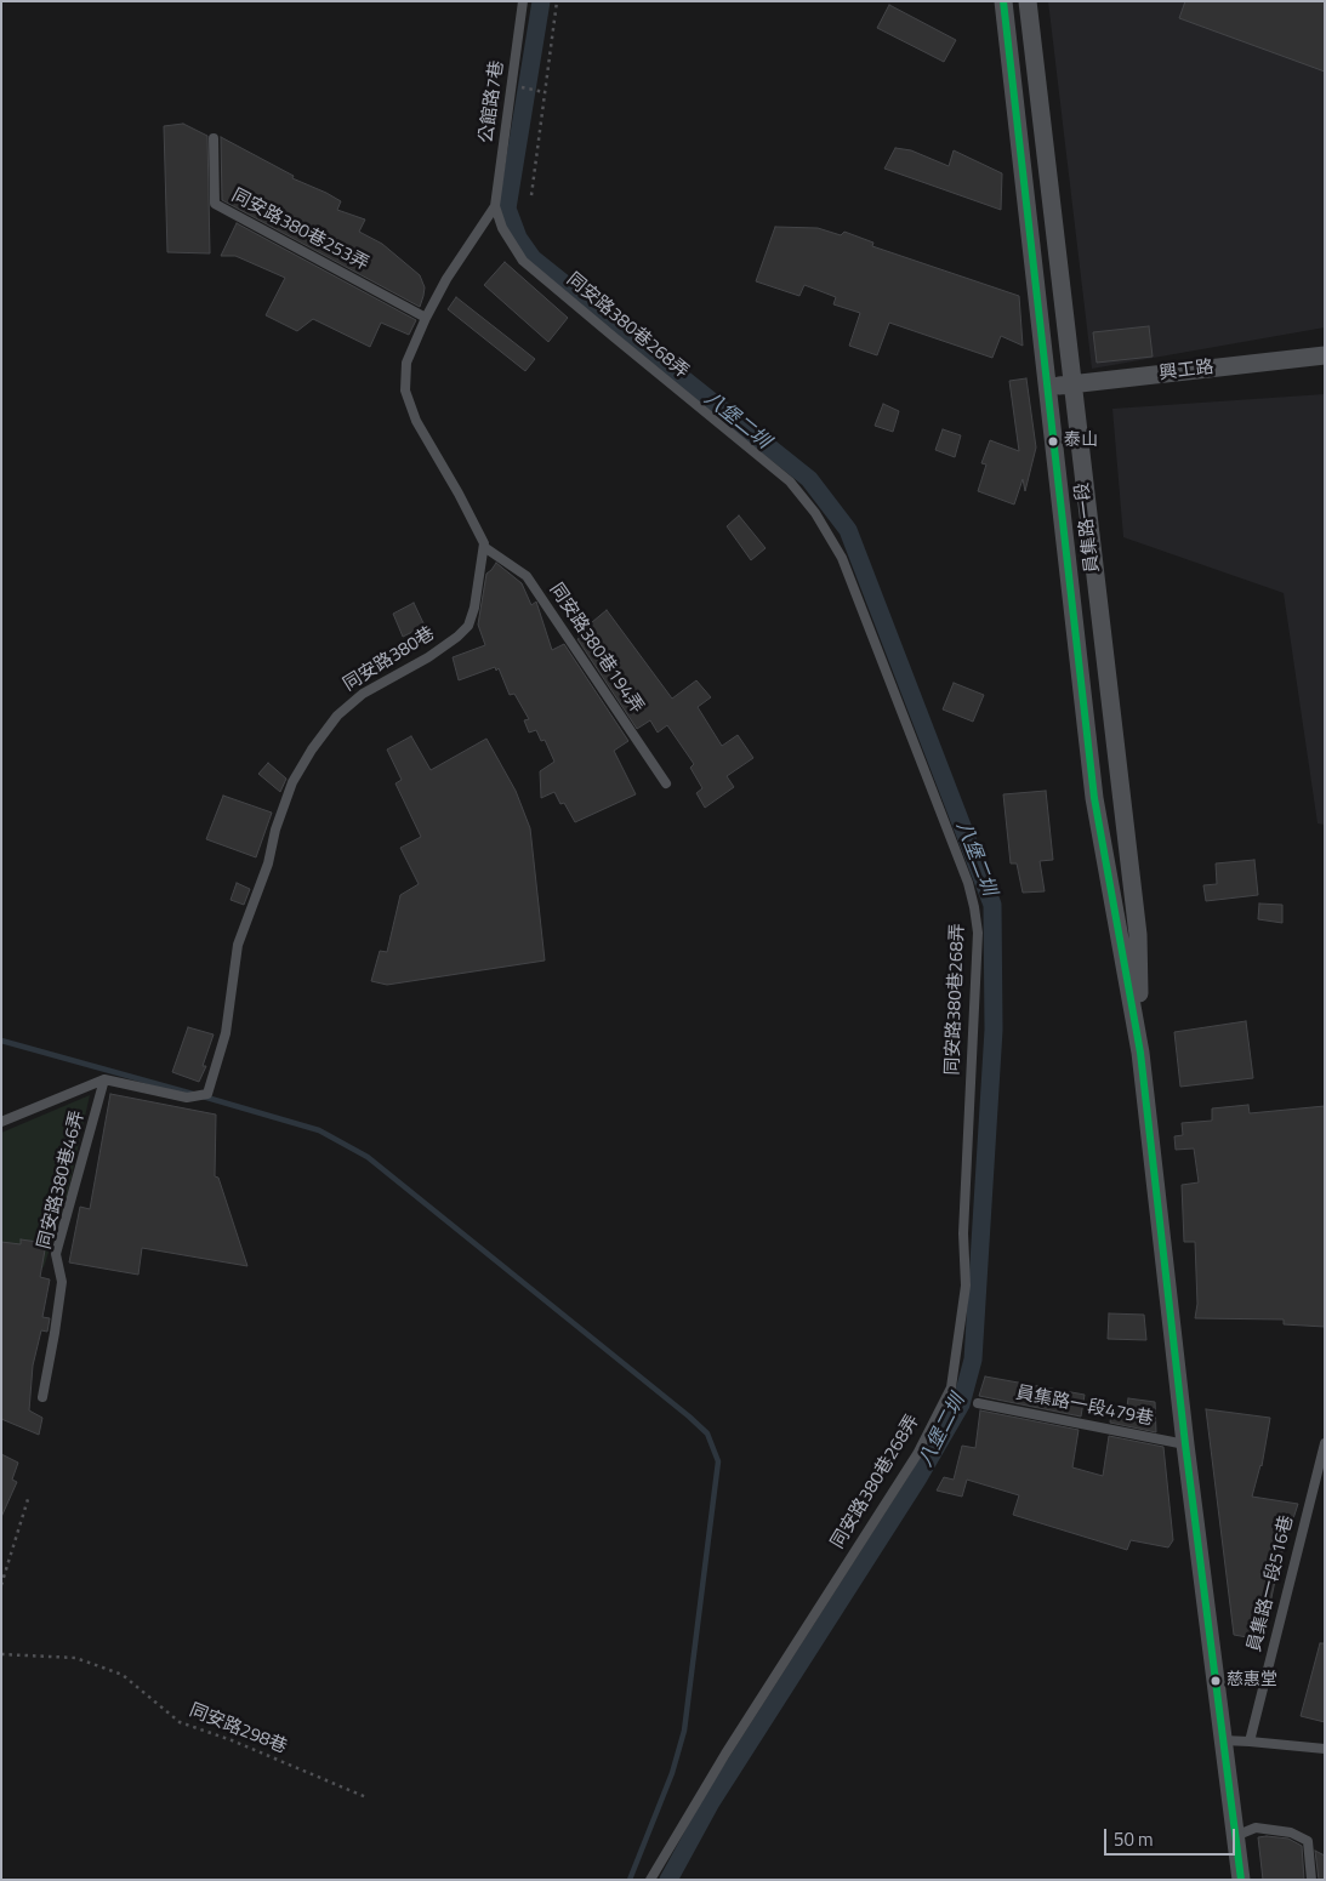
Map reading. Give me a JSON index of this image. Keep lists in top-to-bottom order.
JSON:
{
  "streets": {
    "street": ["興工路", "員集路一段"],
    "lane": [
      "公館路7巷",
      "同安路380巷253弄",
      "同安路380巷268弄",
      "同安路380巷194弄",
      "同安路380巷",
      "同安路380巷46弄",
      "員集路一段479巷",
      "員集路一段516巷"
    ],
    "path": ["同安路298巷"]
  },
  "crossings": [
    ["公館路7巷", "同安路380巷268弄"],
    ["興工路", "員集路一段"],
    ["員集路一段", "員集路一段479巷"],
    ["同安路380巷194弄", "同安路380巷"],
    ["同安路380巷", "同安路380巷46弄"]
  ],
  "water": ["八堡二圳"],
  "places": ["泰山", "慈惠堂"],
  "scale_bar": "50 m"
}
